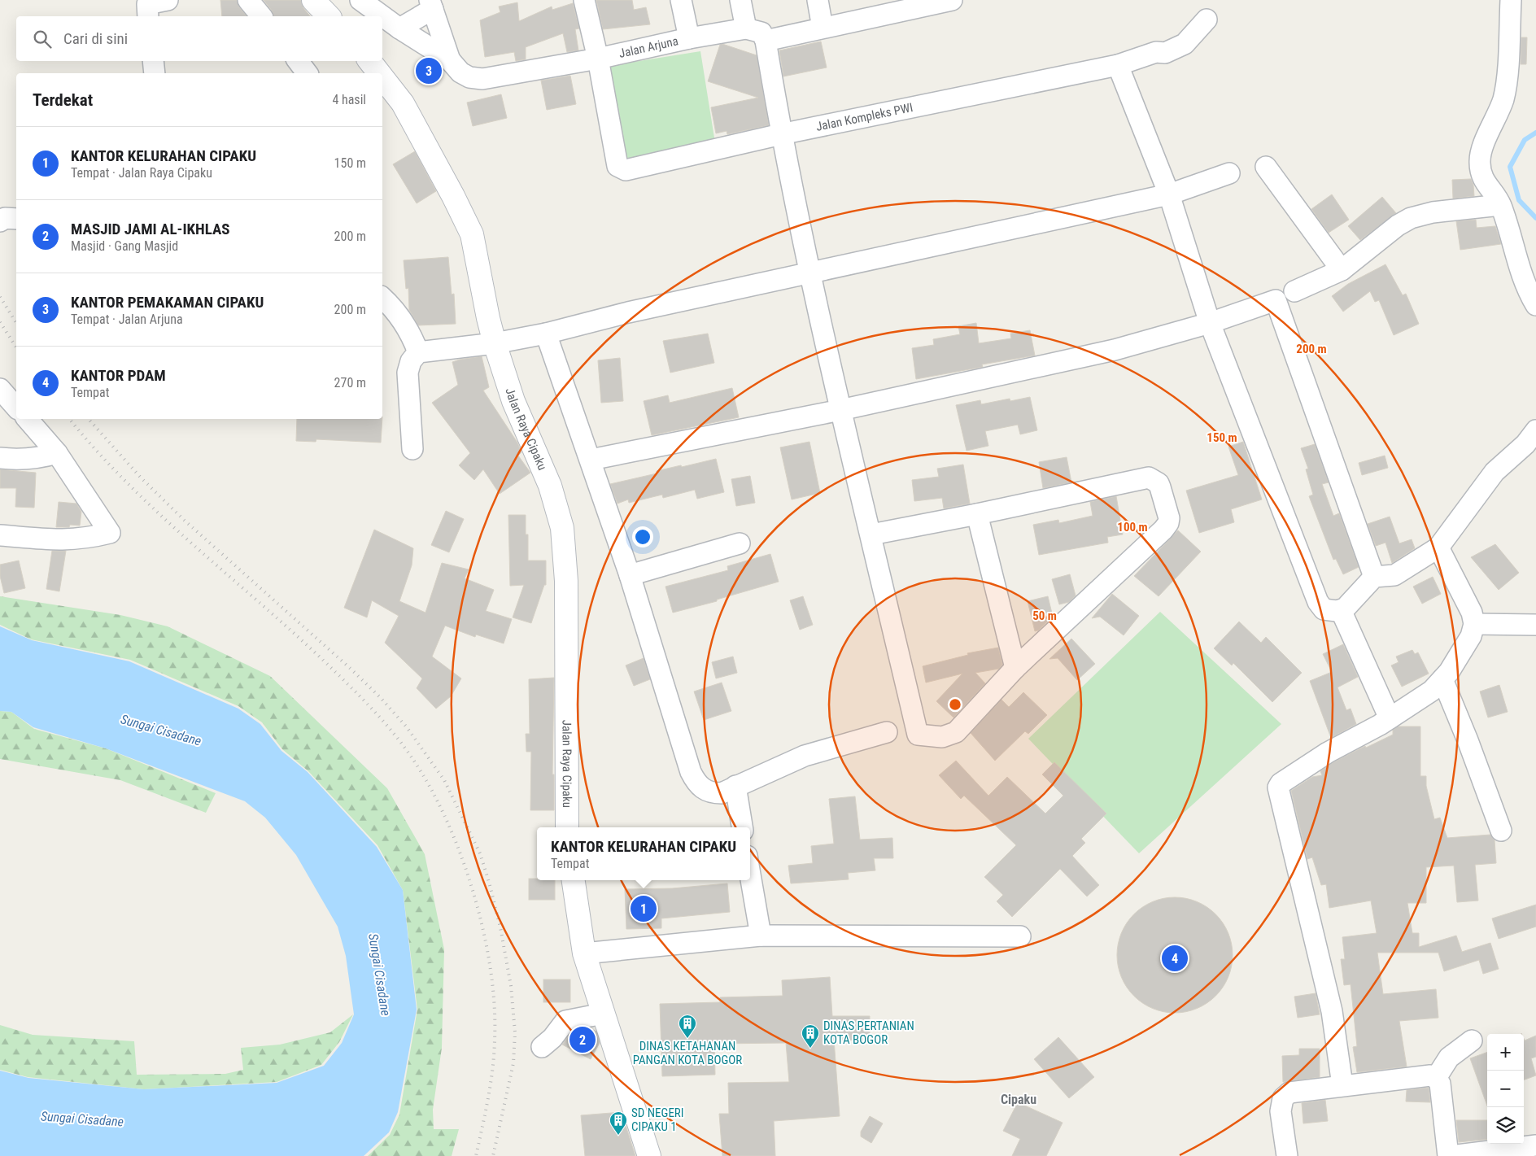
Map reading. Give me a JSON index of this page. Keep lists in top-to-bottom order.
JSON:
{
  "streets": {
    "street": ["Jalan Arjuna", "Jalan Kompleks PWI", "Jalan Raya Cipaku"]
  },
  "crossings": [
    ["Jalan Arjuna", "Jalan Kompleks PWI"]
  ],
  "districts": ["Cipaku"],
  "water": ["Sungai Cisadane"],
  "places": {
    "building": ["DINAS KETAHANAN PANGAN KOTA BOGOR", "DINAS PERTANIAN KOTA BOGOR", "SD NEGERI CIPAKU 1"]
  },
  "page": {
    "search": "Cari di sini",
    "pins": [
      "3",
      "1",
      "4",
      "2"
    ],
    "heading": ["Terdekat", "4 hasil"],
    "list": [
      {
        "mark": "1",
        "name": "KANTOR KELURAHAN CIPAKU",
        "note": "Tempat · Jalan Raya Cipaku",
        "value": "150 m"
      },
      {
        "mark": "2",
        "name": "MASJID JAMI AL-IKHLAS",
        "note": "Masjid · Gang Masjid",
        "value": "200 m"
      },
      {
        "mark": "3",
        "name": "KANTOR PEMAKAMAN CIPAKU",
        "note": "Tempat · Jalan Arjuna",
        "value": "200 m"
      },
      {
        "mark": "4",
        "name": "KANTOR PDAM",
        "note": "Tempat",
        "value": "270 m"
      }
    ],
    "popup": ["KANTOR KELURAHAN CIPAKU", "Tempat"],
    "map_buttons": ["+", "−"]
  },
  "rings": [
    "200 m",
    "150 m",
    "100 m",
    "50 m"
  ]
}
